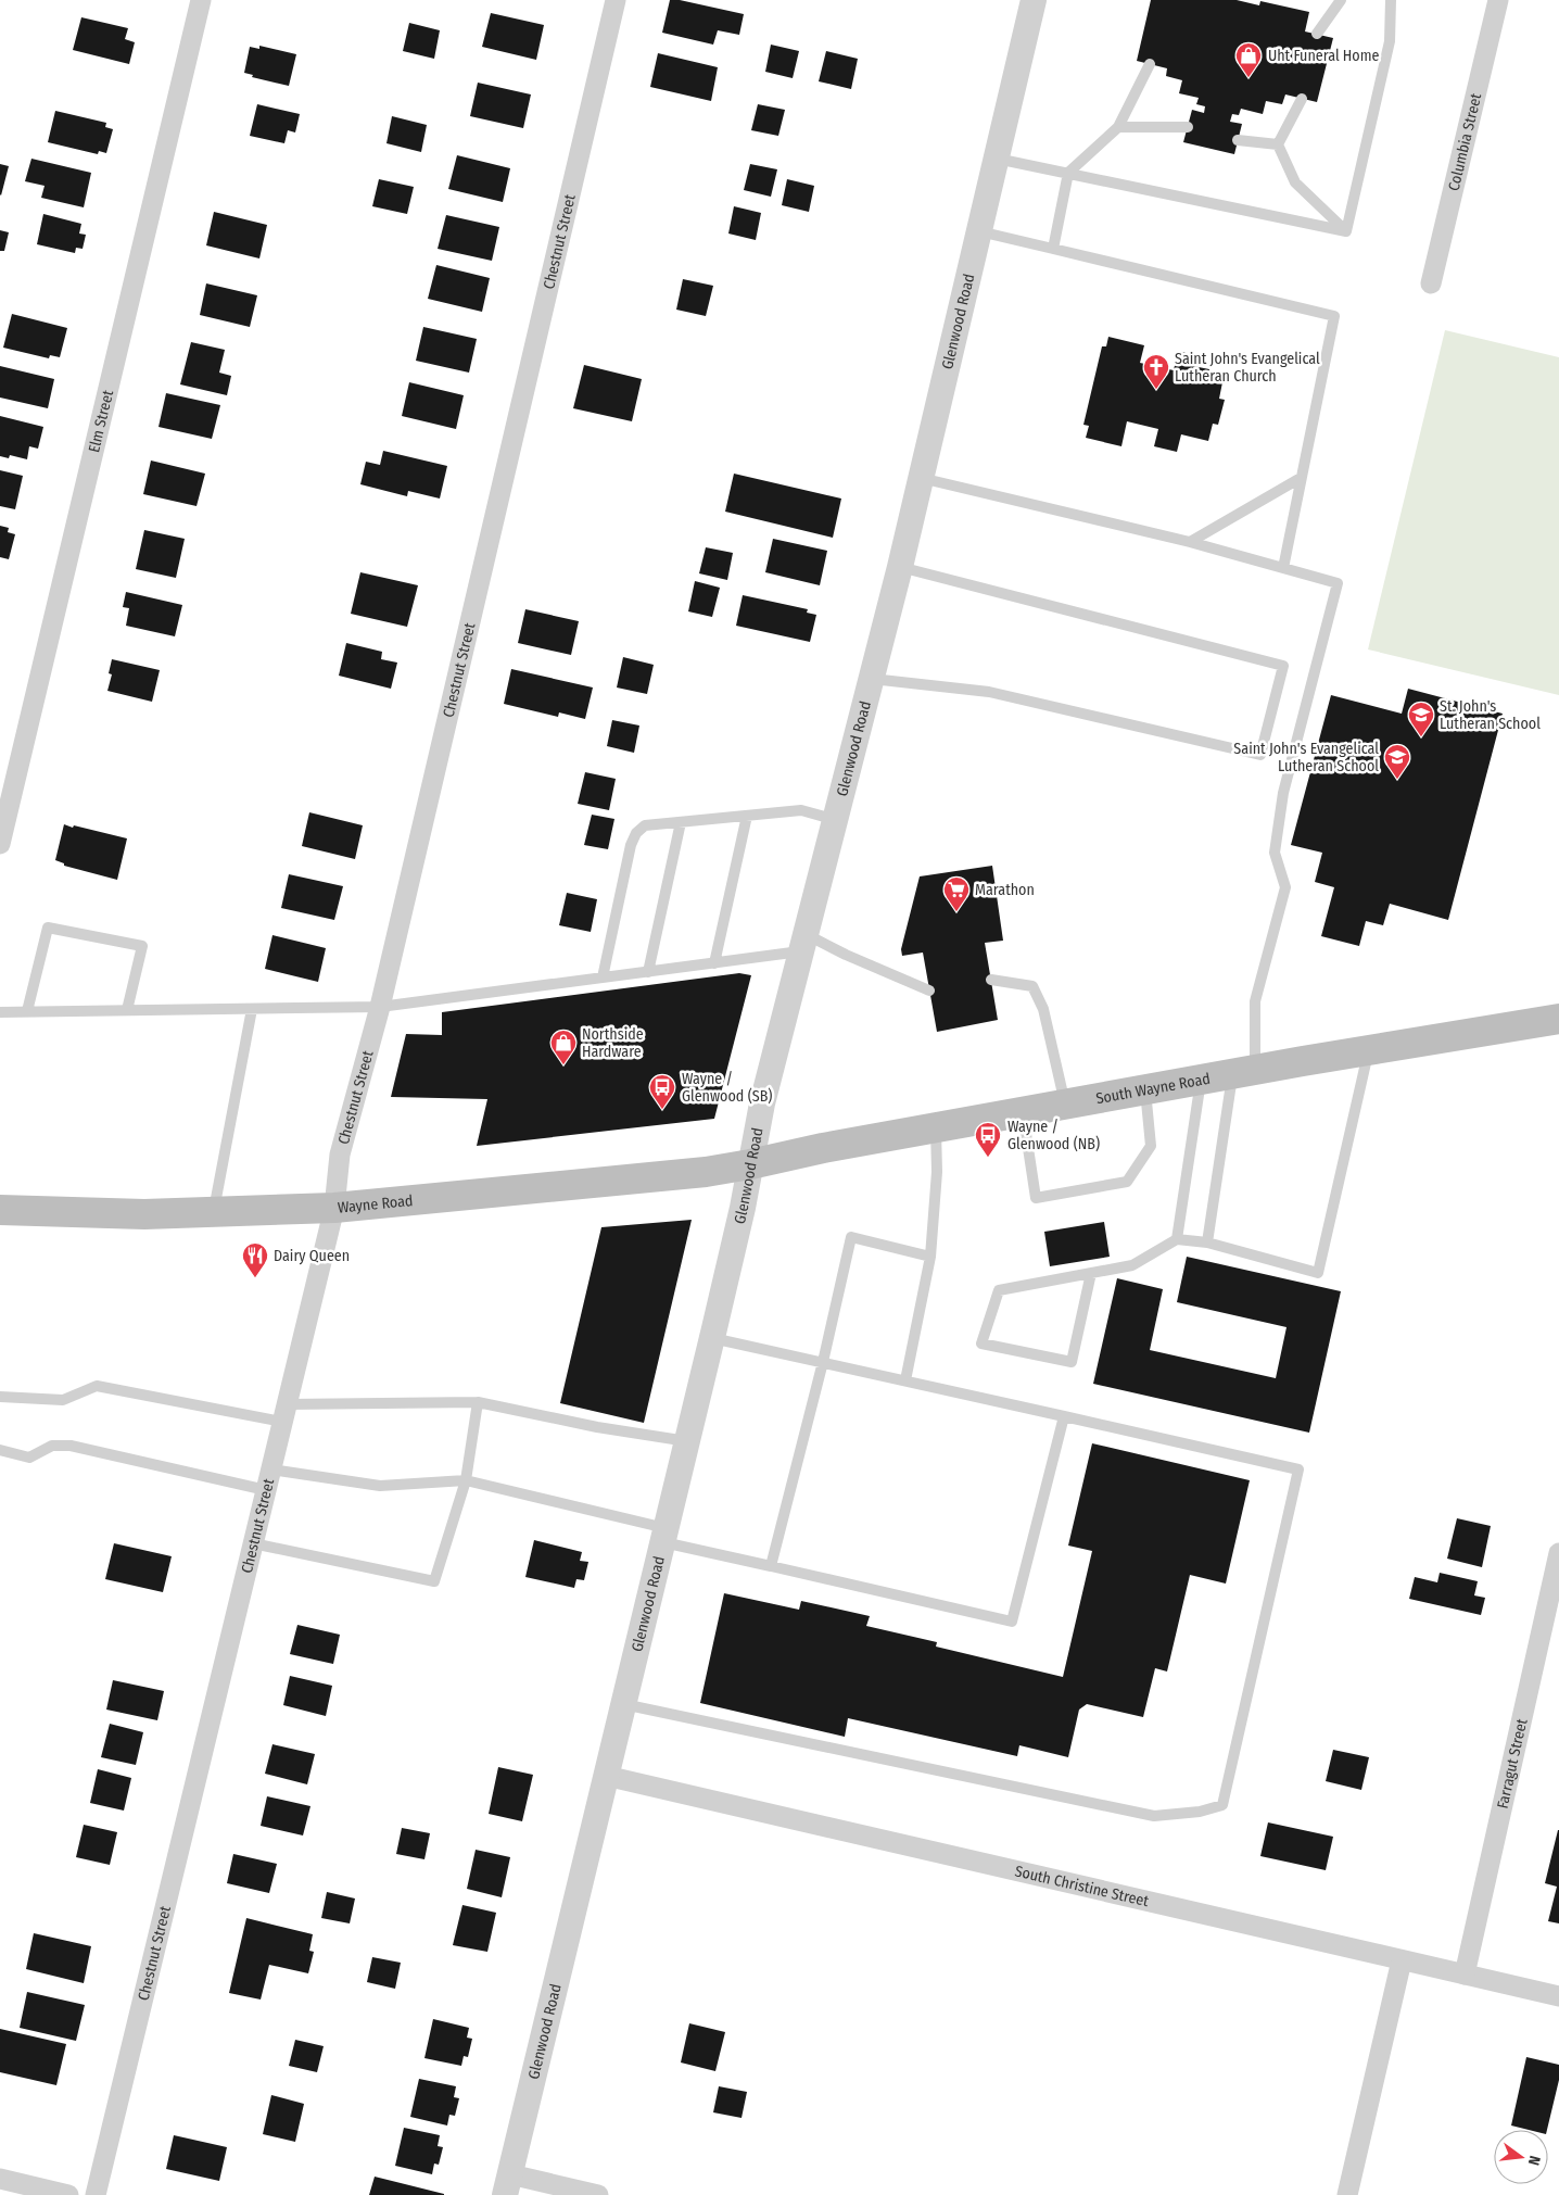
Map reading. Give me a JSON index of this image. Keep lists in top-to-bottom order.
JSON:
{
  "streets": {
    "main road": ["South Wayne Road", "Wayne Road"],
    "street": [
      "Columbia Street",
      "Chestnut Street",
      "Glenwood Road",
      "Elm Street",
      "Farragut Street",
      "South Christine Street"
    ]
  },
  "crossings": [
    ["Chestnut Street", "Wayne Road"],
    ["Glenwood Road", "South Wayne Road"],
    ["Glenwood Road", "Wayne Road"],
    ["Glenwood Road", "South Christine Street"],
    ["South Wayne Road", "Wayne Road"],
    ["Farragut Street", "South Christine Street"]
  ],
  "places": {
    "shop": ["Uht Funeral Home", "Northside Hardware"],
    "church": ["Saint John's Evangelical Lutheran Church"],
    "school or university": ["St. John's Lutheran School", "Saint John's Evangelical Lutheran School"],
    "supermarket": ["Marathon"],
    "bus stop": ["Wayne / Glenwood (SB)", "Wayne / Glenwood (NB)"],
    "restaurant": ["Dairy Queen"]
  },
  "north": "right"
}
